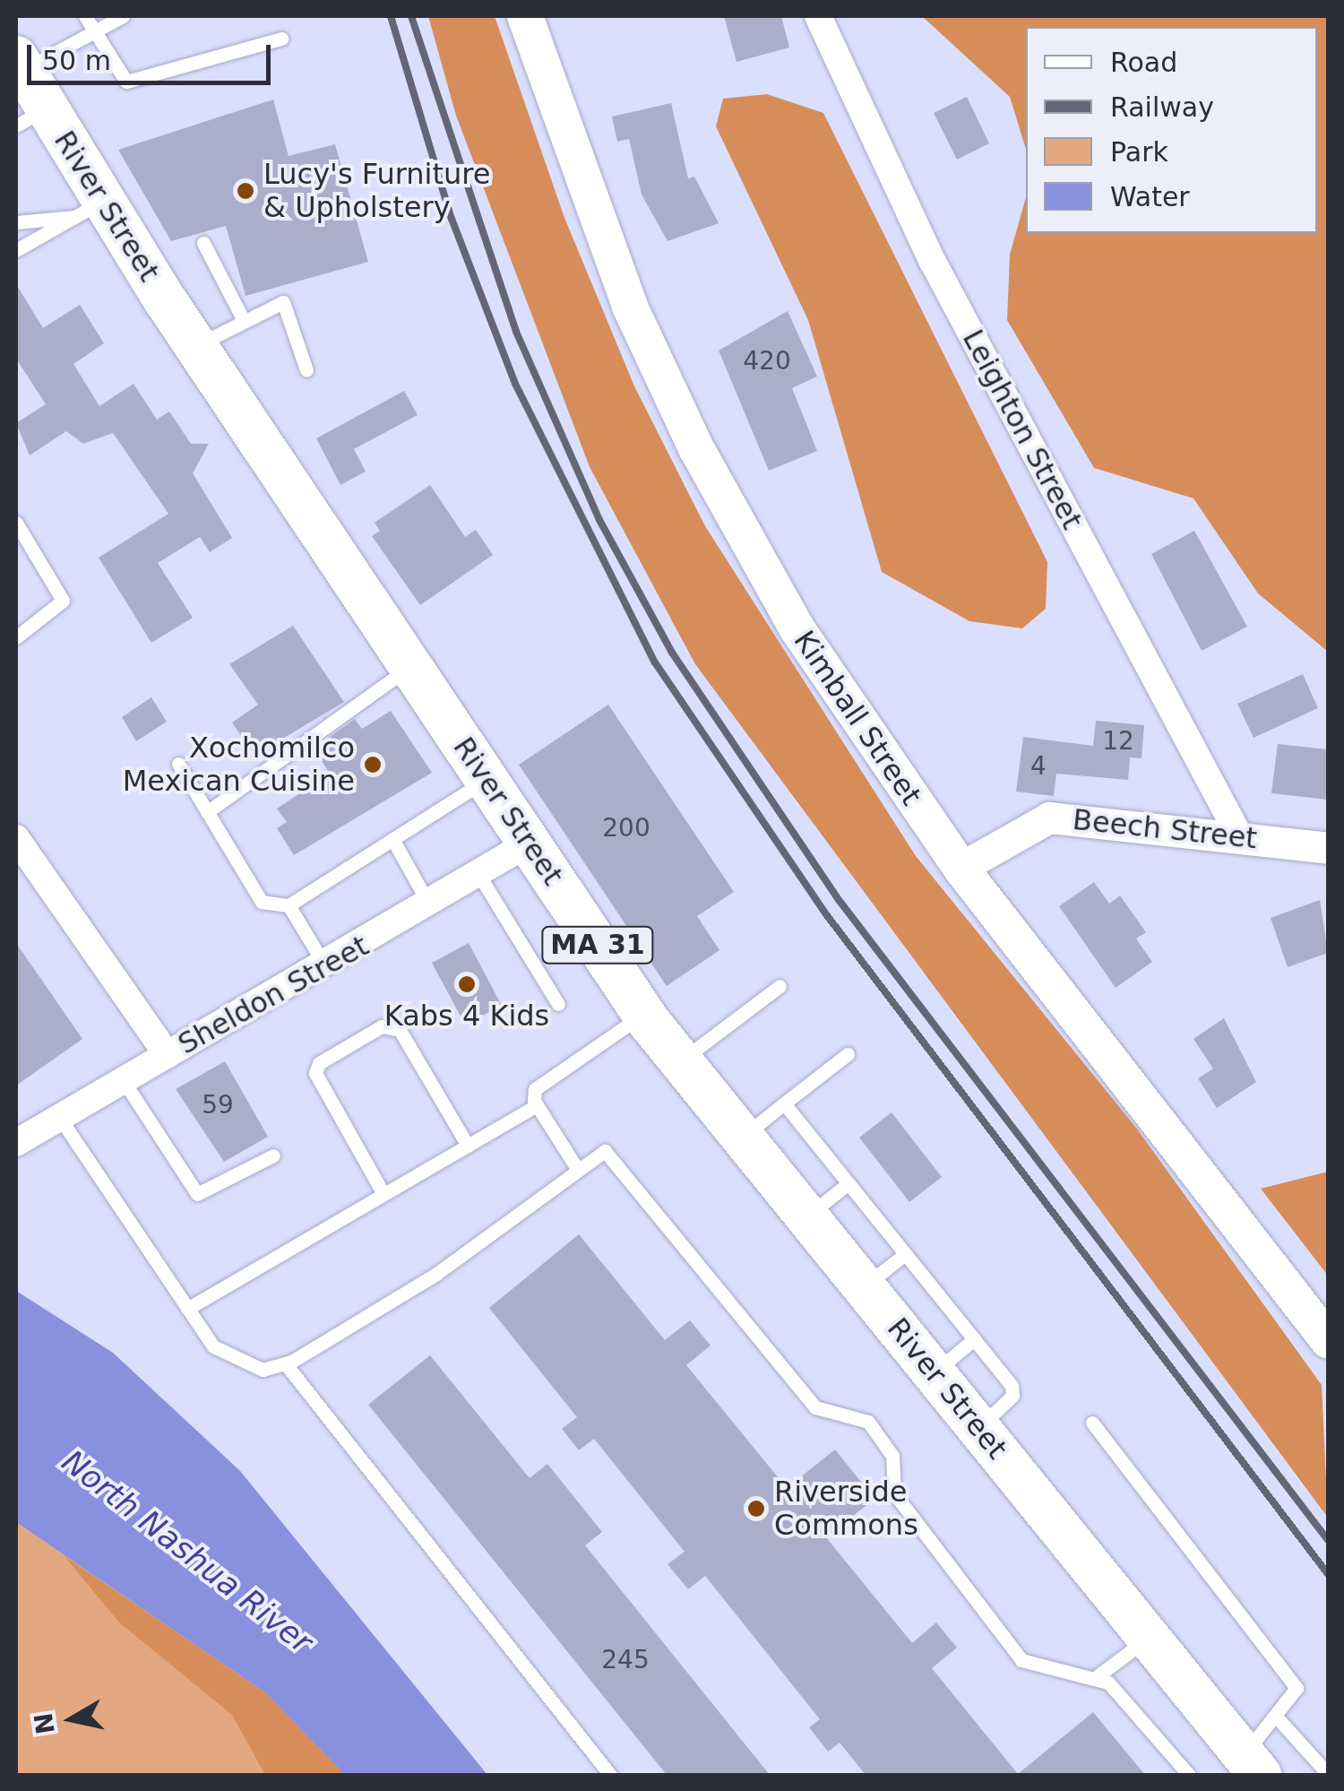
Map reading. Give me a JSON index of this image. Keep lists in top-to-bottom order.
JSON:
{
  "streets": {
    "highway": ["River Street", "MA 31"],
    "main road": ["Kimball Street"],
    "street": ["Leighton Street", "Beech Street", "Sheldon Street"]
  },
  "crossings": [
    ["River Street", "Sheldon Street"],
    ["Leighton Street", "Beech Street"],
    ["Kimball Street", "Beech Street"]
  ],
  "water": ["North Nashua River"],
  "places": [
    "Lucy's Furniture & Upholstery",
    "Xochomilco Mexican Cuisine",
    "Kabs 4 Kids",
    "Riverside Commons"
  ],
  "house_numbers": [
    "420",
    "12",
    "4",
    "200",
    "59",
    "245"
  ],
  "legend": [
    "Road",
    "Railway",
    "Park",
    "Water"
  ],
  "scale_bar": "50 m",
  "north": "left"
}
